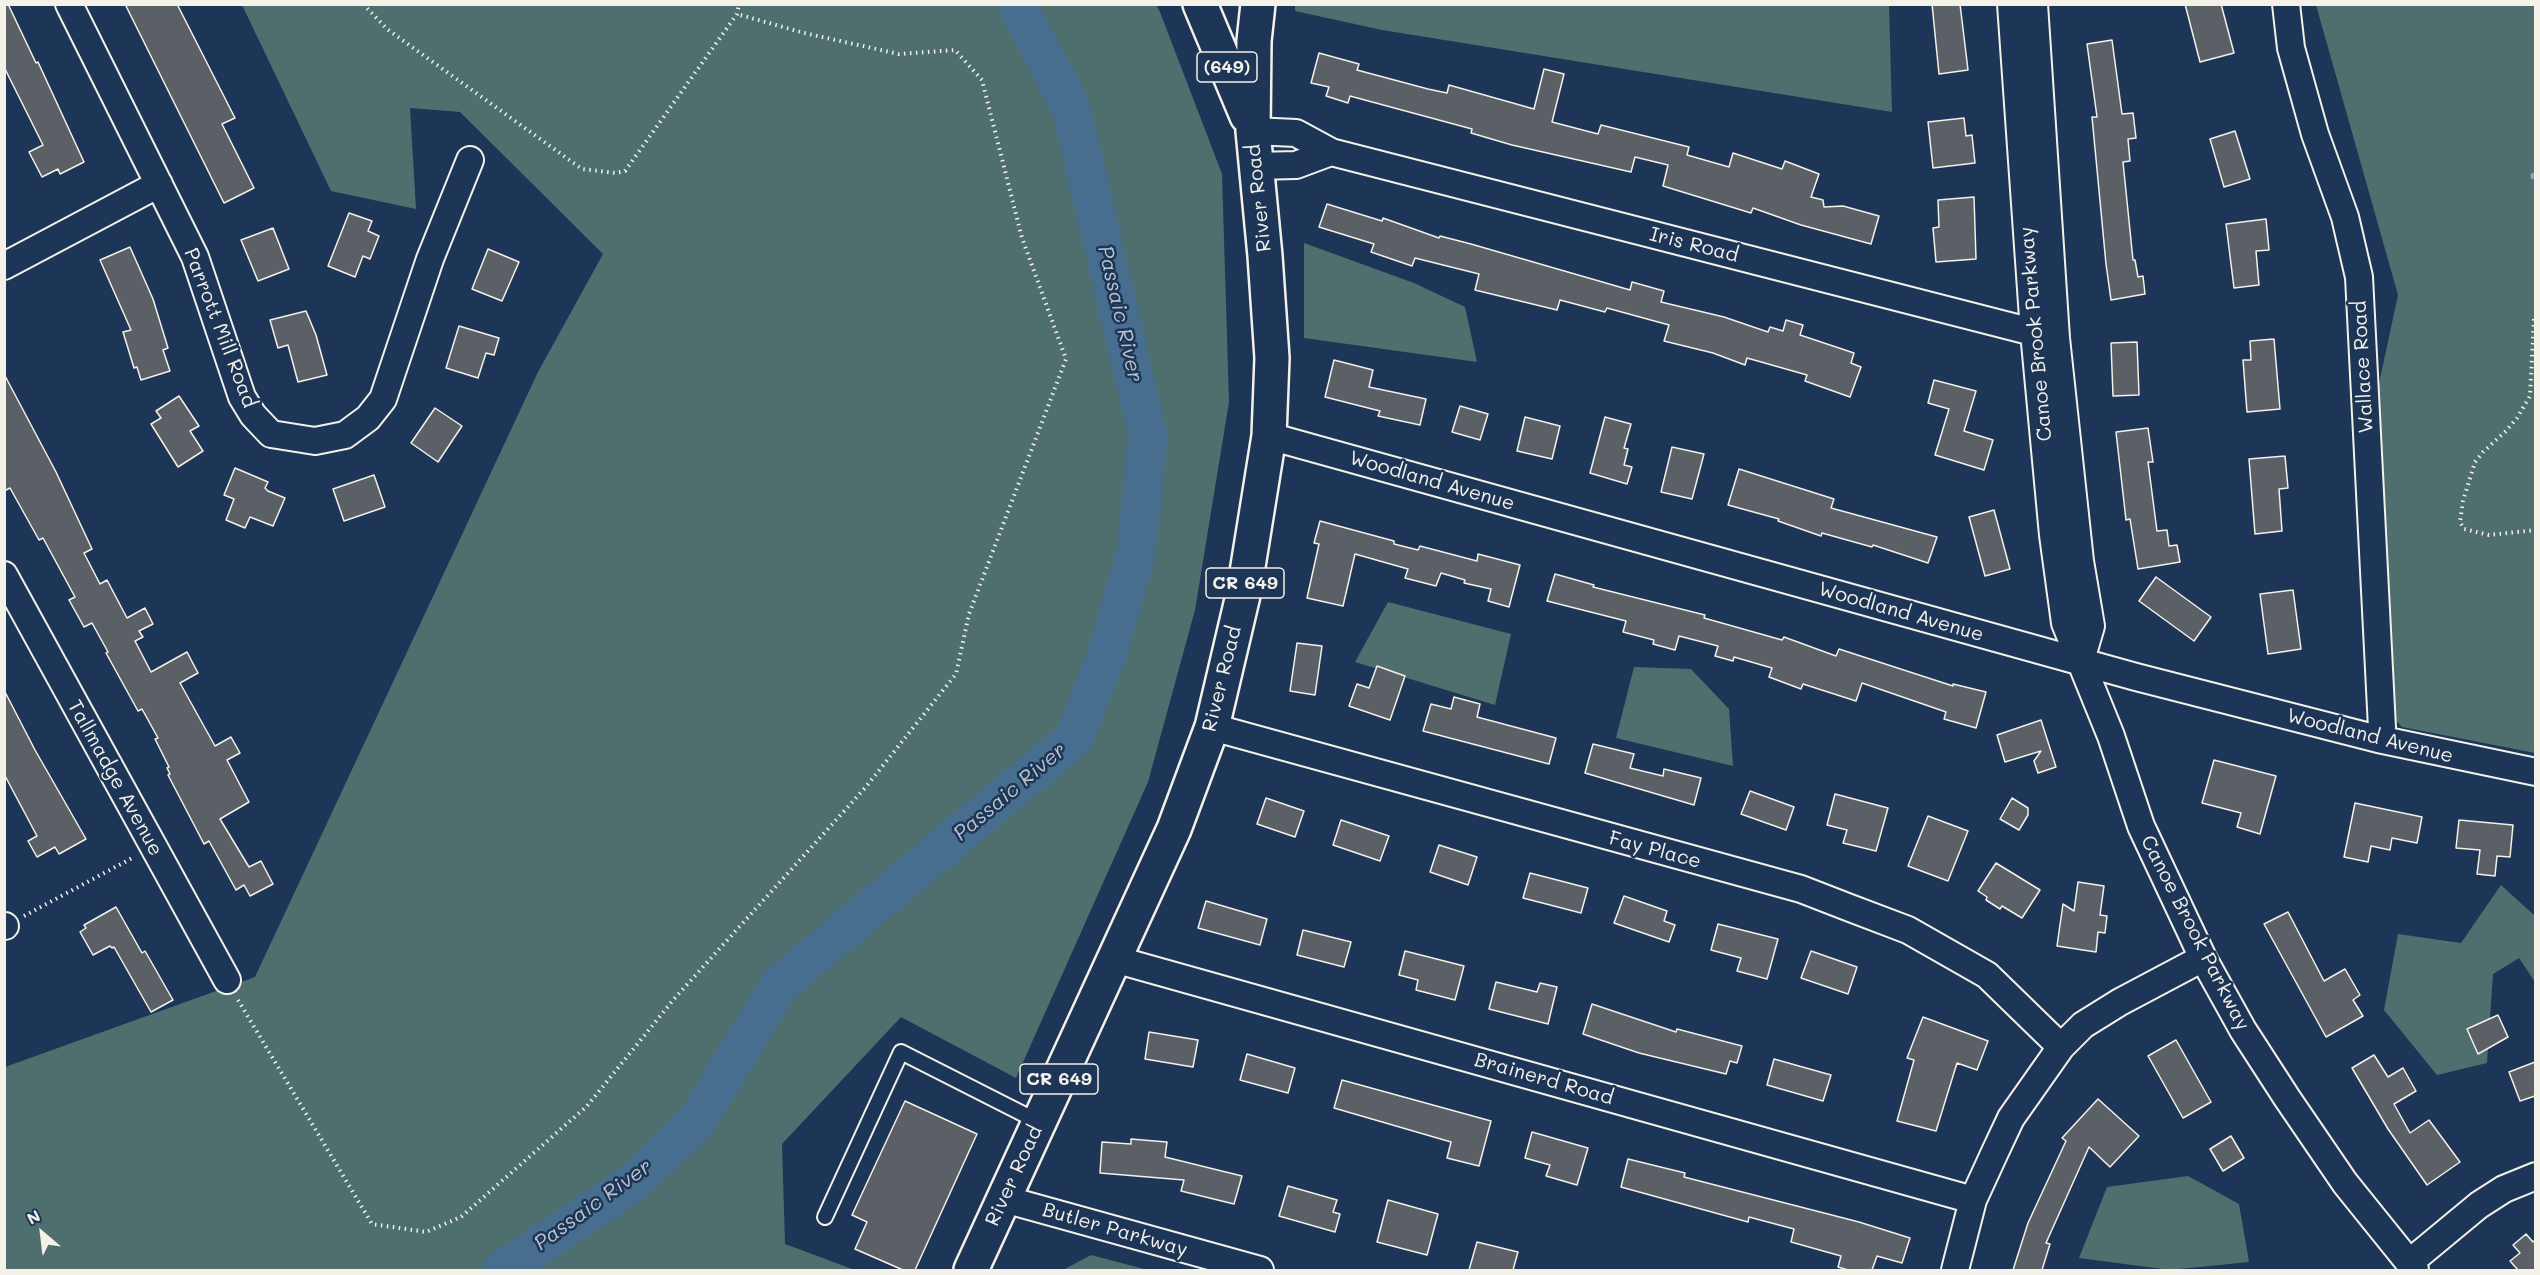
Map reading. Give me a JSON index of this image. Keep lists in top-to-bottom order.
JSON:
{
  "streets": {
    "main road": ["(649)", "River Road", "CR 649"],
    "street": [
      "Iris Road",
      "Parrott Mill Road",
      "Canoe Brook Parkway",
      "Wallace Road",
      "Woodland Avenue",
      "Tallmadge Avenue",
      "Fay Place",
      "Brainerd Road",
      "Butler Parkway"
    ]
  },
  "crossings": [
    ["(649)", "River Road"],
    ["(649)", "Iris Road"],
    ["River Road", "Iris Road"],
    ["River Road", "Woodland Avenue"],
    ["River Road", "Fay Place"],
    ["River Road", "Brainerd Road"],
    ["River Road", "Butler Parkway"],
    ["Iris Road", "Canoe Brook Parkway"],
    ["Canoe Brook Parkway", "Woodland Avenue"],
    ["Wallace Road", "Woodland Avenue"]
  ],
  "water": ["Passaic River"],
  "north": "top left"
}
